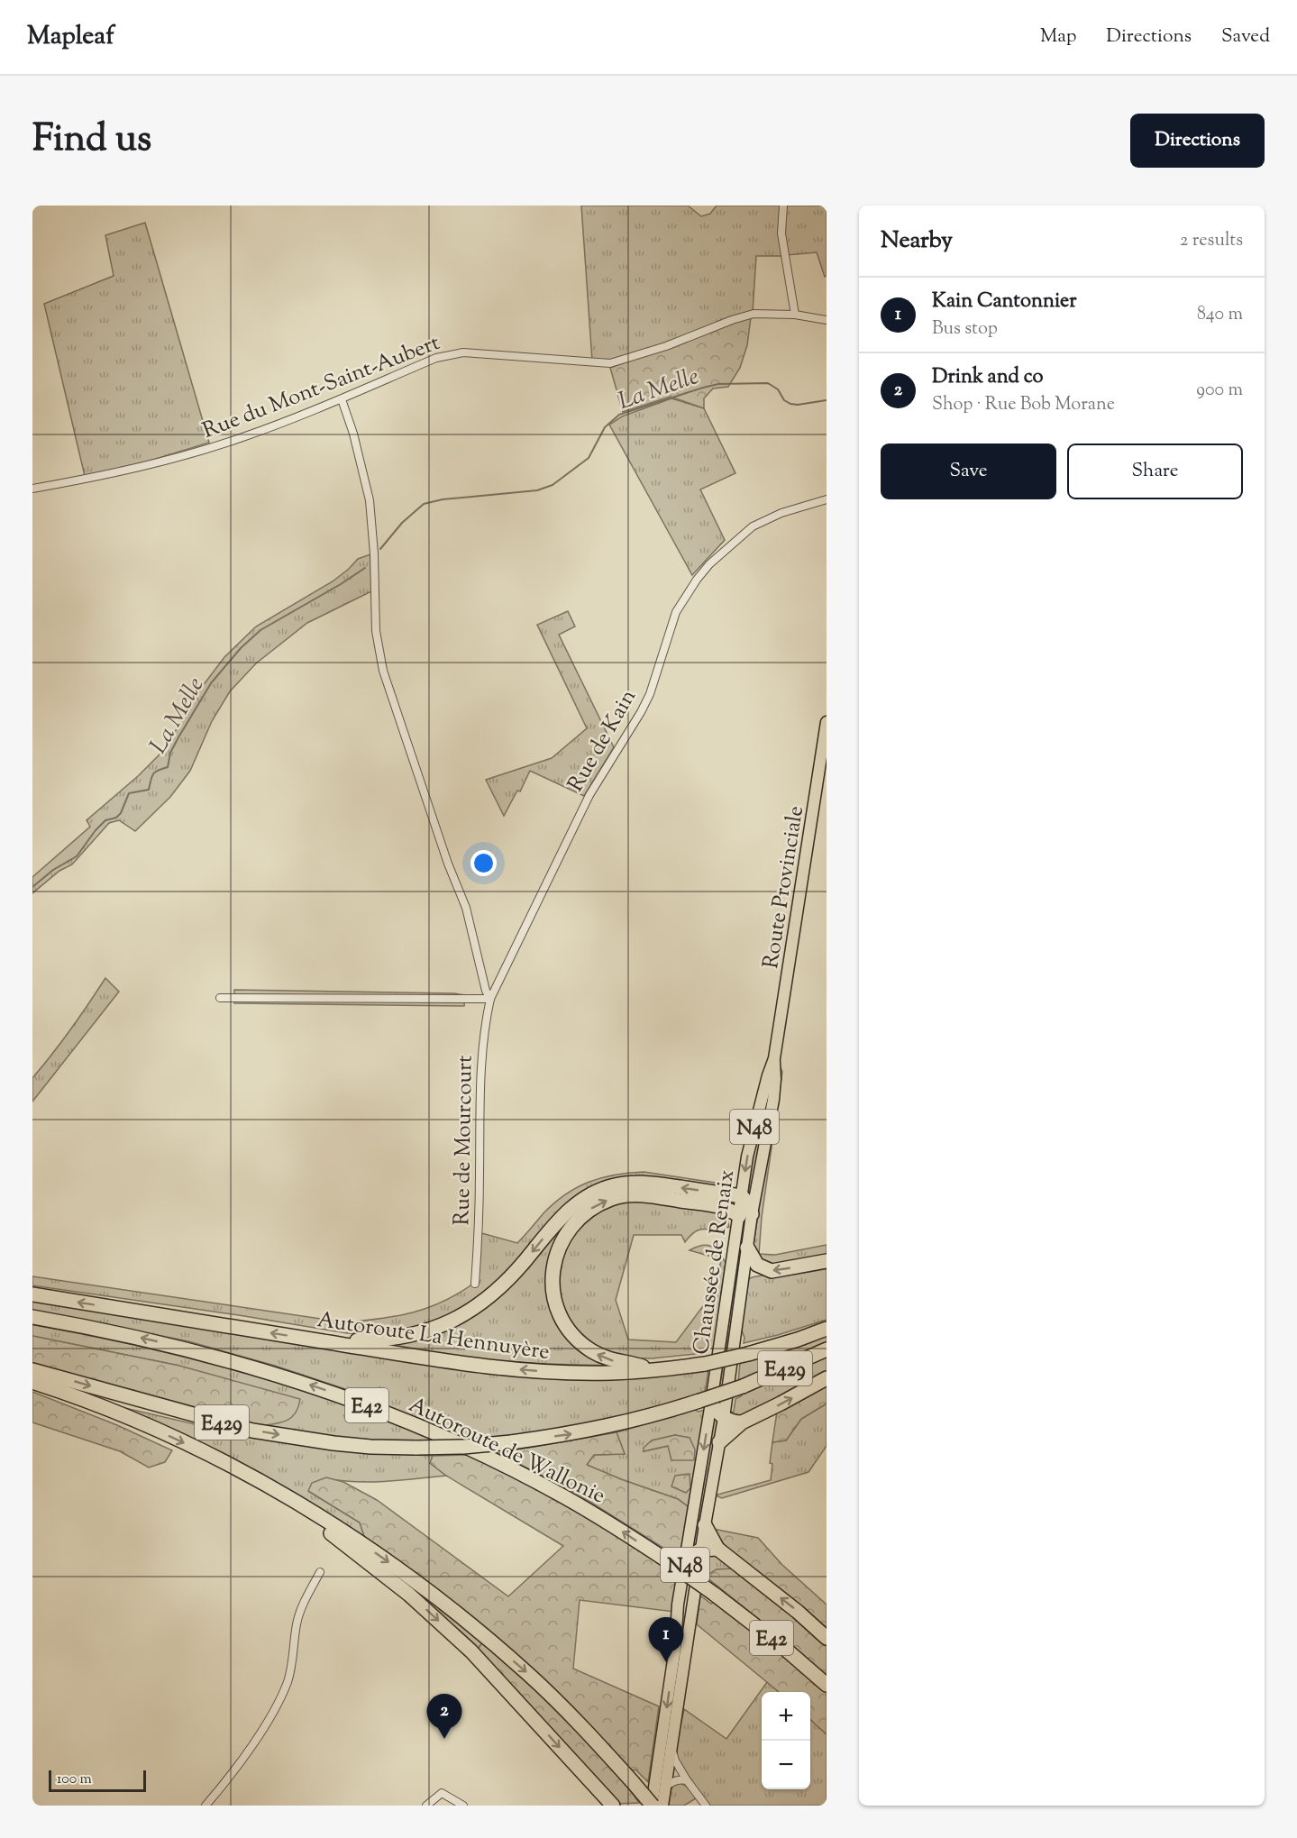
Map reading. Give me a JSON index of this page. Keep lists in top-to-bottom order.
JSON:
{
  "streets": {
    "highway": [
      "Autoroute La Hennuyère",
      "E429",
      "E42",
      "Autoroute de Wallonie"
    ],
    "main road": ["Route Provinciale", "N48", "Chaussée de Renaix"],
    "street": ["Rue du Mont-Saint-Aubert", "Rue de Kain", "Rue de Mourcourt"]
  },
  "crossings": [
    ["Rue de Kain", "Rue de Mourcourt"],
    ["Route Provinciale", "Chaussée de Renaix"],
    ["Chaussée de Renaix", "E429"],
    ["Chaussée de Renaix", "Autoroute de Wallonie"]
  ],
  "water": ["La Melle"],
  "scale_bar": "100 m",
  "page": {
    "header": "Mapleaf",
    "nav": ["Map", "Directions", "Saved"],
    "title": "Find us",
    "buttons": [
      "Directions",
      ["Save", "Share"]
    ],
    "heading": ["Nearby", "2 results"],
    "list": [
      {
        "mark": "1",
        "name": "Kain Cantonnier",
        "note": "Bus stop",
        "value": "840 m"
      },
      {
        "mark": "2",
        "name": "Drink and co",
        "note": "Shop · Rue Bob Morane",
        "value": "900 m"
      }
    ],
    "pins": ["1", "2"],
    "map_buttons": ["+", "−"],
    "scale": "100 m"
  }
}
